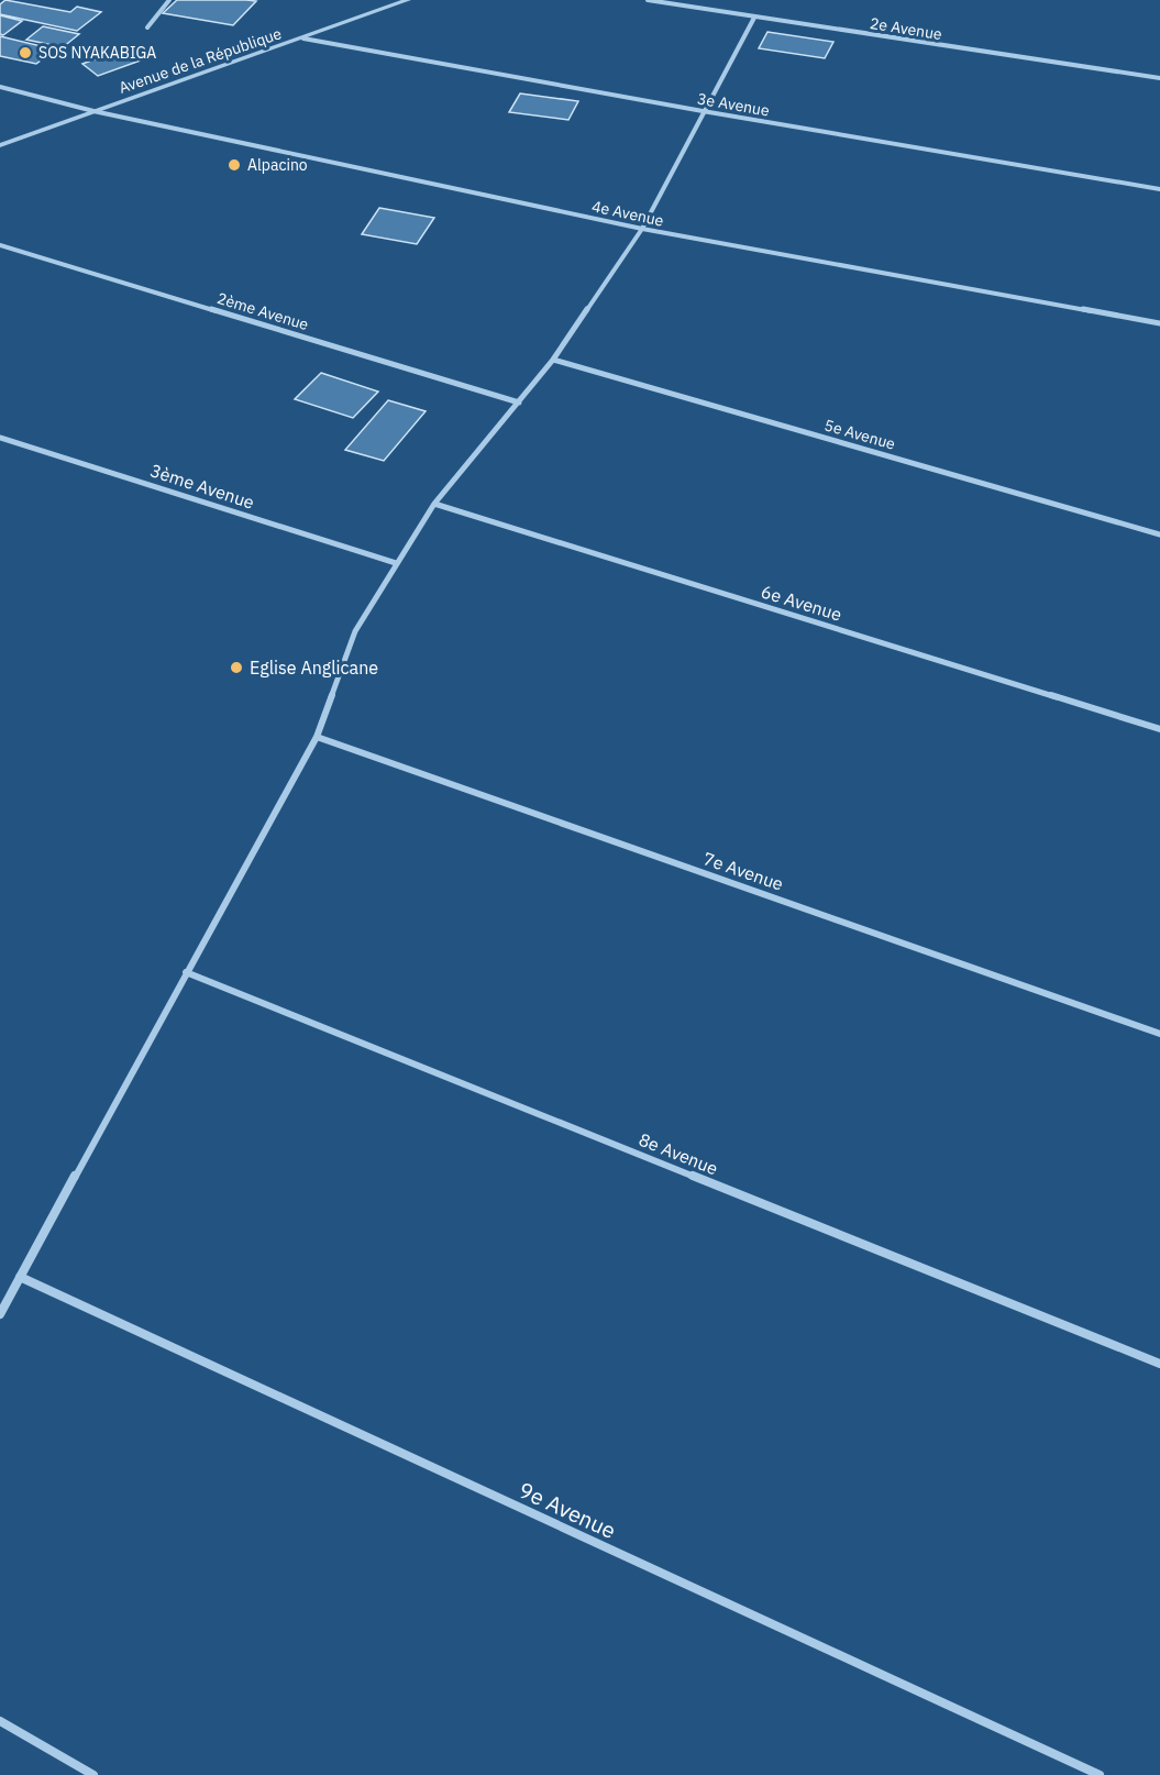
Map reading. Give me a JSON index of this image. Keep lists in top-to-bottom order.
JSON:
{
  "streets": {
    "street": [
      "2e Avenue",
      "Avenue de la République",
      "3e Avenue",
      "4e Avenue",
      "2ème Avenue",
      "5e Avenue",
      "3ème Avenue",
      "6e Avenue",
      "7e Avenue",
      "8e Avenue",
      "9e Avenue"
    ]
  },
  "crossings": [
    ["Avenue de la République", "3e Avenue"],
    ["Avenue de la République", "4e Avenue"]
  ],
  "places": ["SOS NYAKABIGA", "Alpacino", "Eglise Anglicane"]
}
